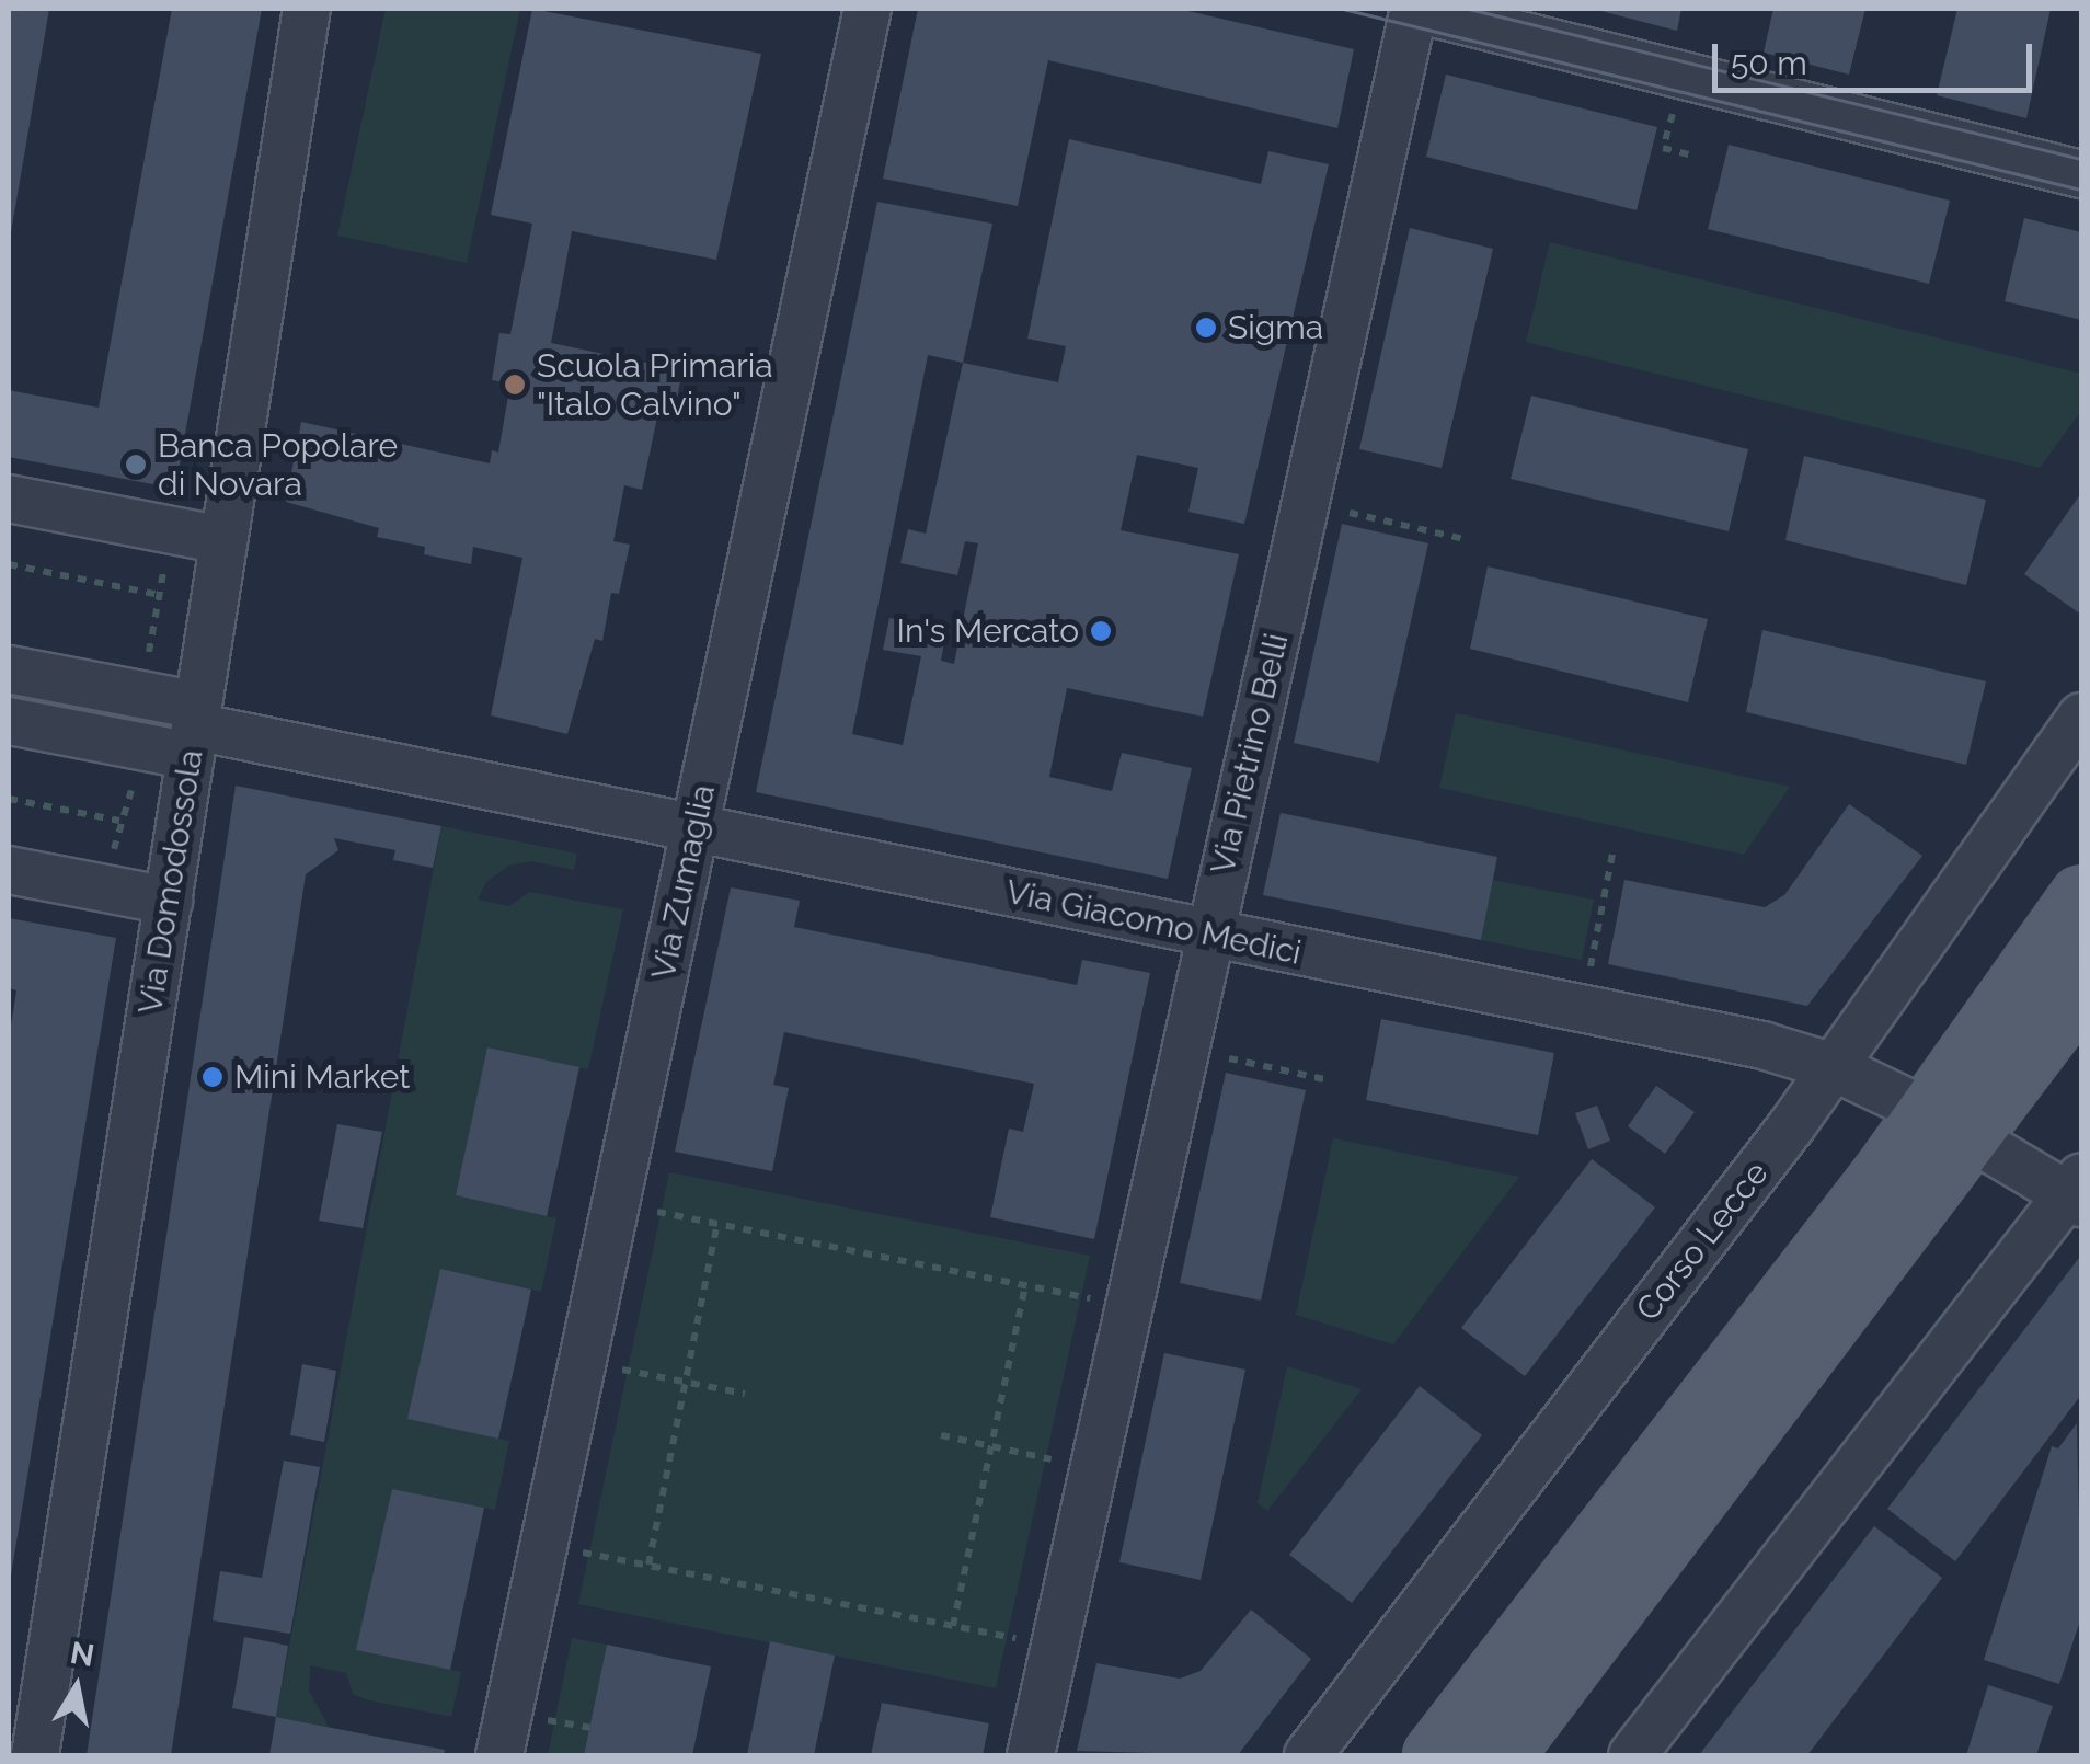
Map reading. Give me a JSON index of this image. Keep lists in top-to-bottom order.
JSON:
{
  "streets": {
    "street": [
      "Via Pietrino Belli",
      "Via Domodossola",
      "Via Zumaglia",
      "Via Giacomo Medici",
      "Corso Lecce"
    ]
  },
  "crossings": [
    ["Via Pietrino Belli", "Via Giacomo Medici"],
    ["Via Domodossola", "Via Giacomo Medici"],
    ["Via Zumaglia", "Via Giacomo Medici"],
    ["Via Giacomo Medici", "Corso Lecce"]
  ],
  "places": [
    "Sigma",
    "Scuola Primaria \"Italo Calvino\"",
    "Banca Popolare di Novara",
    "In's Mercato",
    "Mini Market"
  ],
  "scale_bar": "50 m",
  "north": "top"
}
